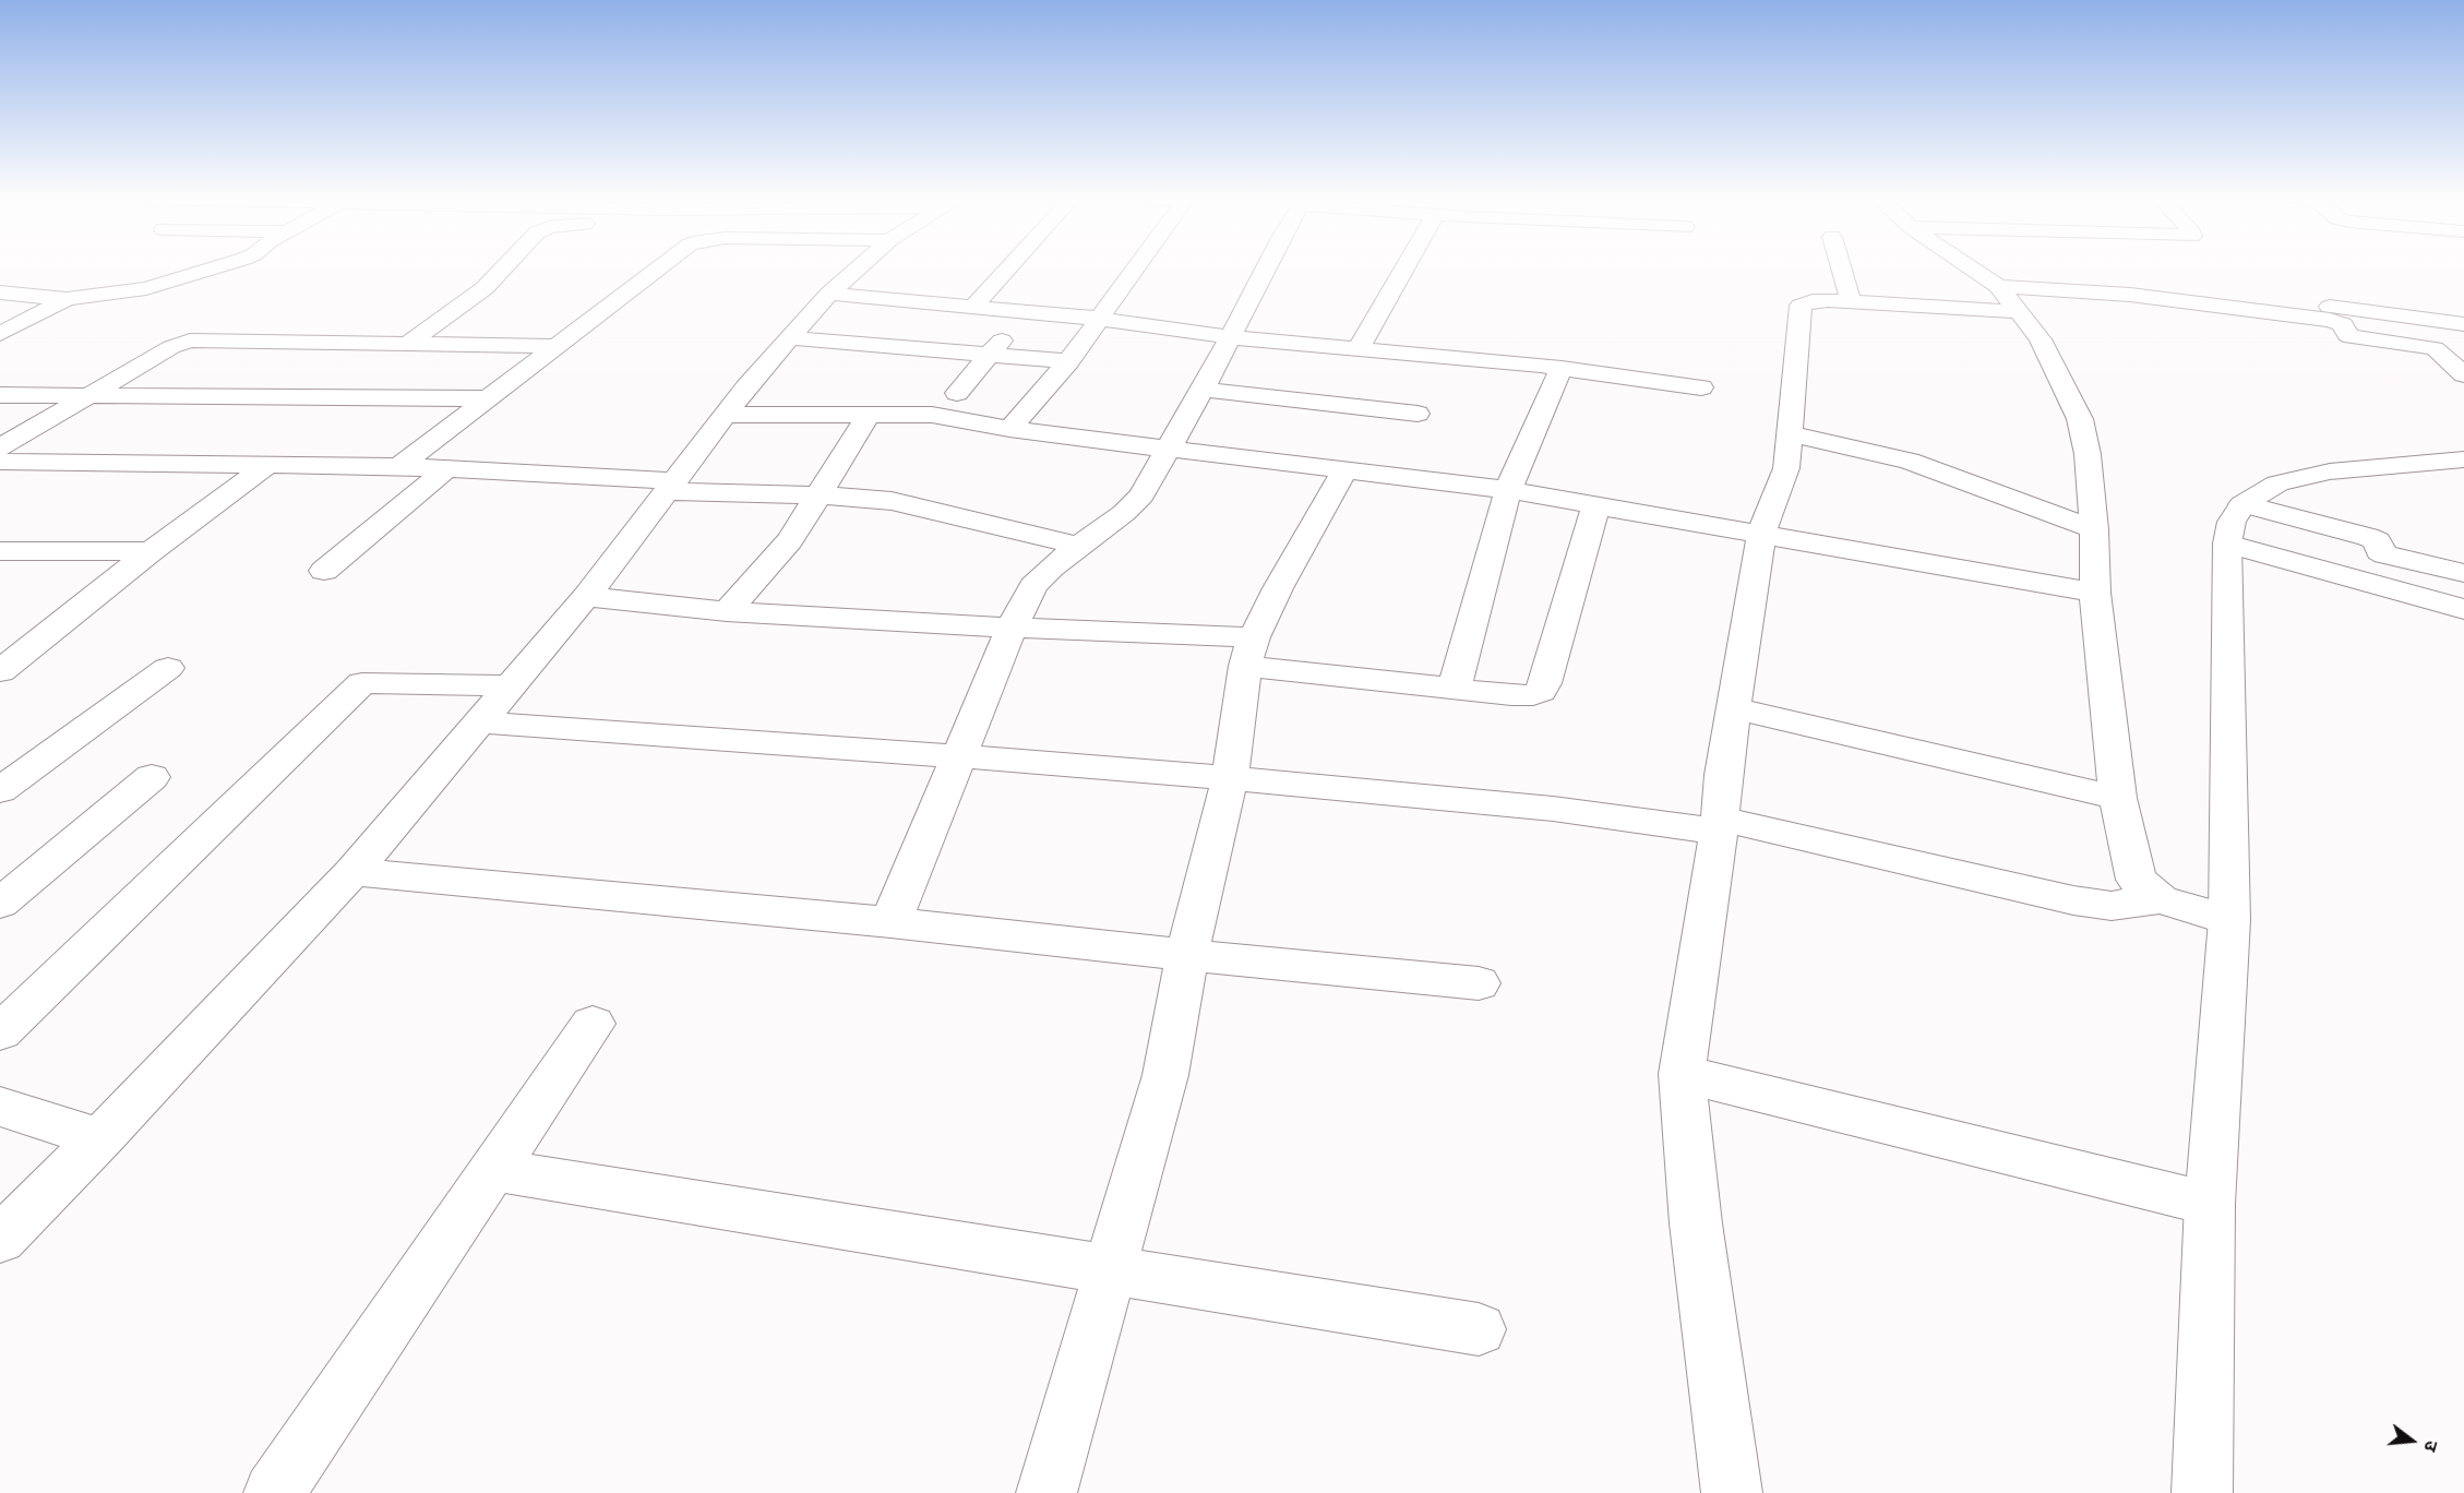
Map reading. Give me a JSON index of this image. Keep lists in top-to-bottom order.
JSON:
{
  "north": "right"
}
